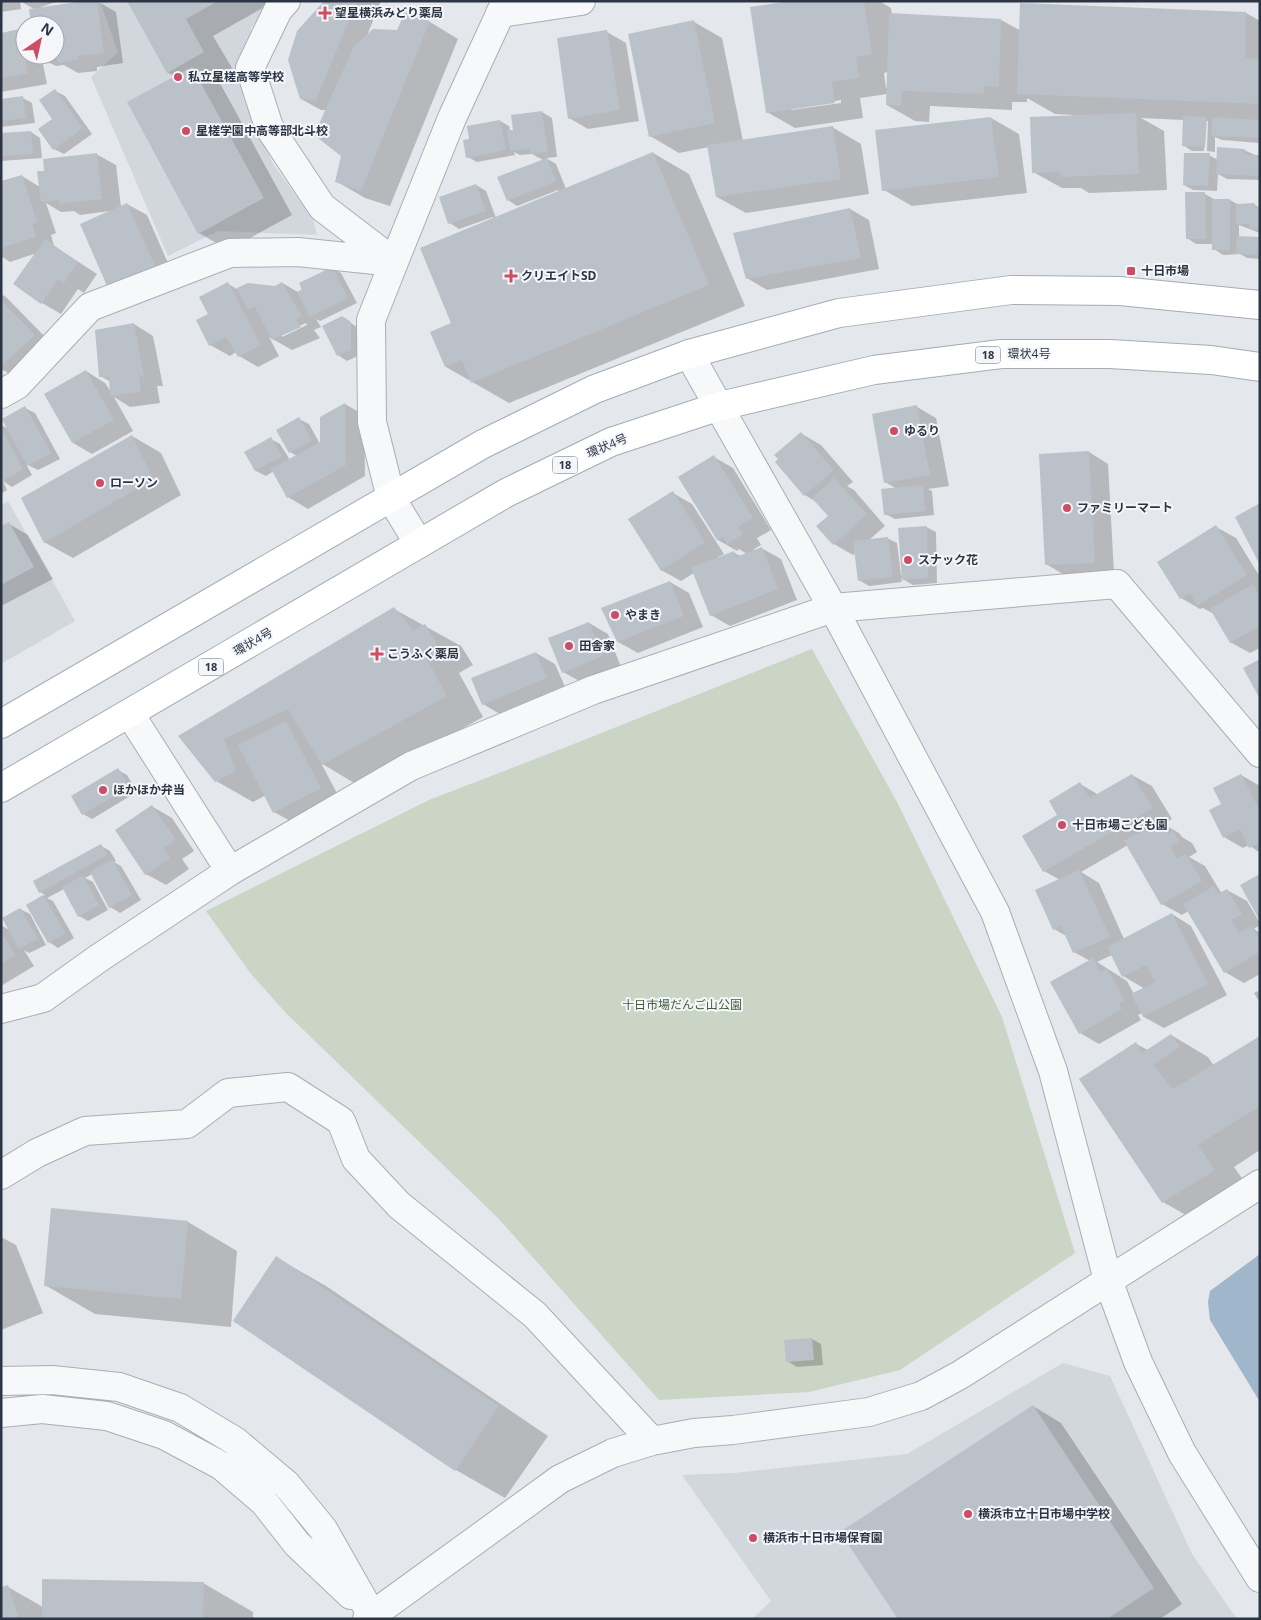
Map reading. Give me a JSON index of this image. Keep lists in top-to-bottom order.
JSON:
{
  "streets": {
    "main road": ["環状4号", "18"]
  },
  "parks": ["十日市場だんご山公園"],
  "places": {
    "health": ["望星横浜みどり薬局", "クリエイトSD", "こうふく薬局"],
    "other": [
      "私立星槎高等学校",
      "星槎学園中高等部北斗校",
      "ゆるり",
      "ローソン",
      "ファミリーマート",
      "スナック花",
      "やまき",
      "田舎家",
      "ほかほか弁当",
      "十日市場こども園",
      "横浜市立十日市場中学校",
      "横浜市十日市場保育園"
    ],
    "transit": ["十日市場"]
  },
  "north": "top right"
}
